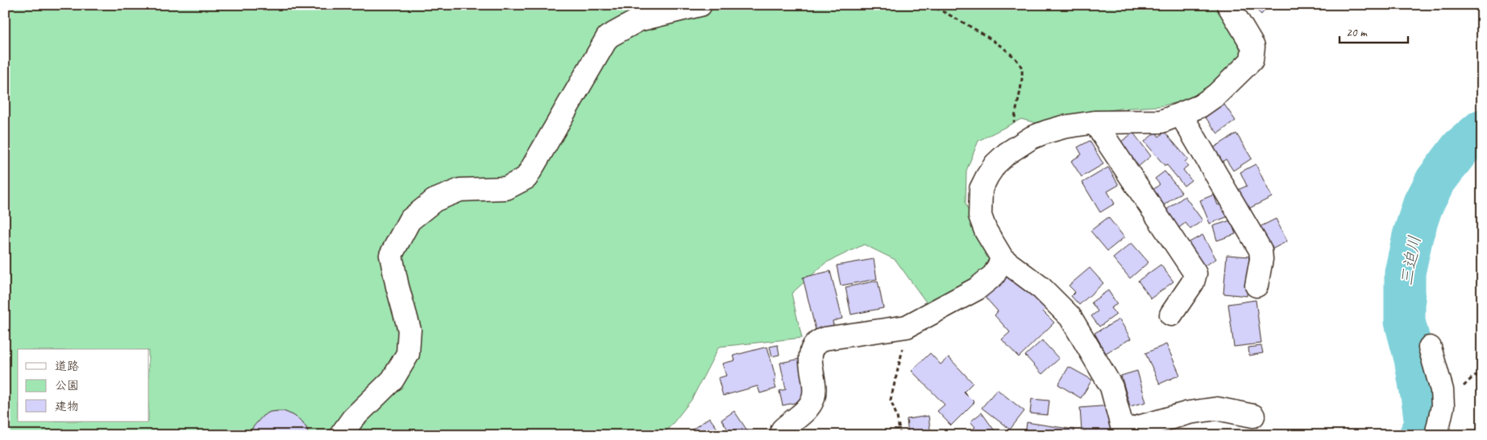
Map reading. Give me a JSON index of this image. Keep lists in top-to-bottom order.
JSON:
{
  "water": ["三迫川"],
  "legend": ["道路", "公園", "建物"],
  "scale_bar": "20 m"
}
